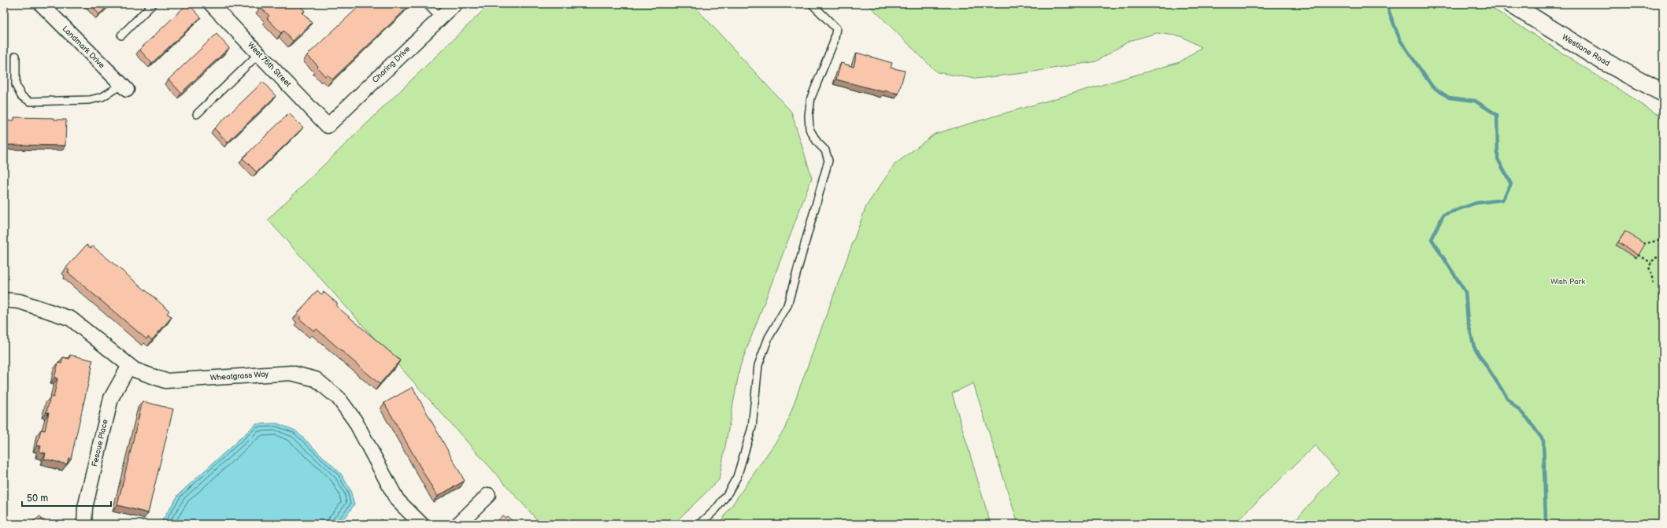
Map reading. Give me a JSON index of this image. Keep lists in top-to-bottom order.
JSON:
{
  "streets": {
    "main road": ["Westlane Road"],
    "street": [
      "Landmark Drive",
      "West 76th Street",
      "Charing Drive",
      "Wheatgrass Way",
      "Fescue Place"
    ]
  },
  "crossings": [
    ["West 76th Street", "Charing Drive"],
    ["Wheatgrass Way", "Fescue Place"]
  ],
  "parks": ["Wish Park"],
  "scale_bar": "50 m"
}
